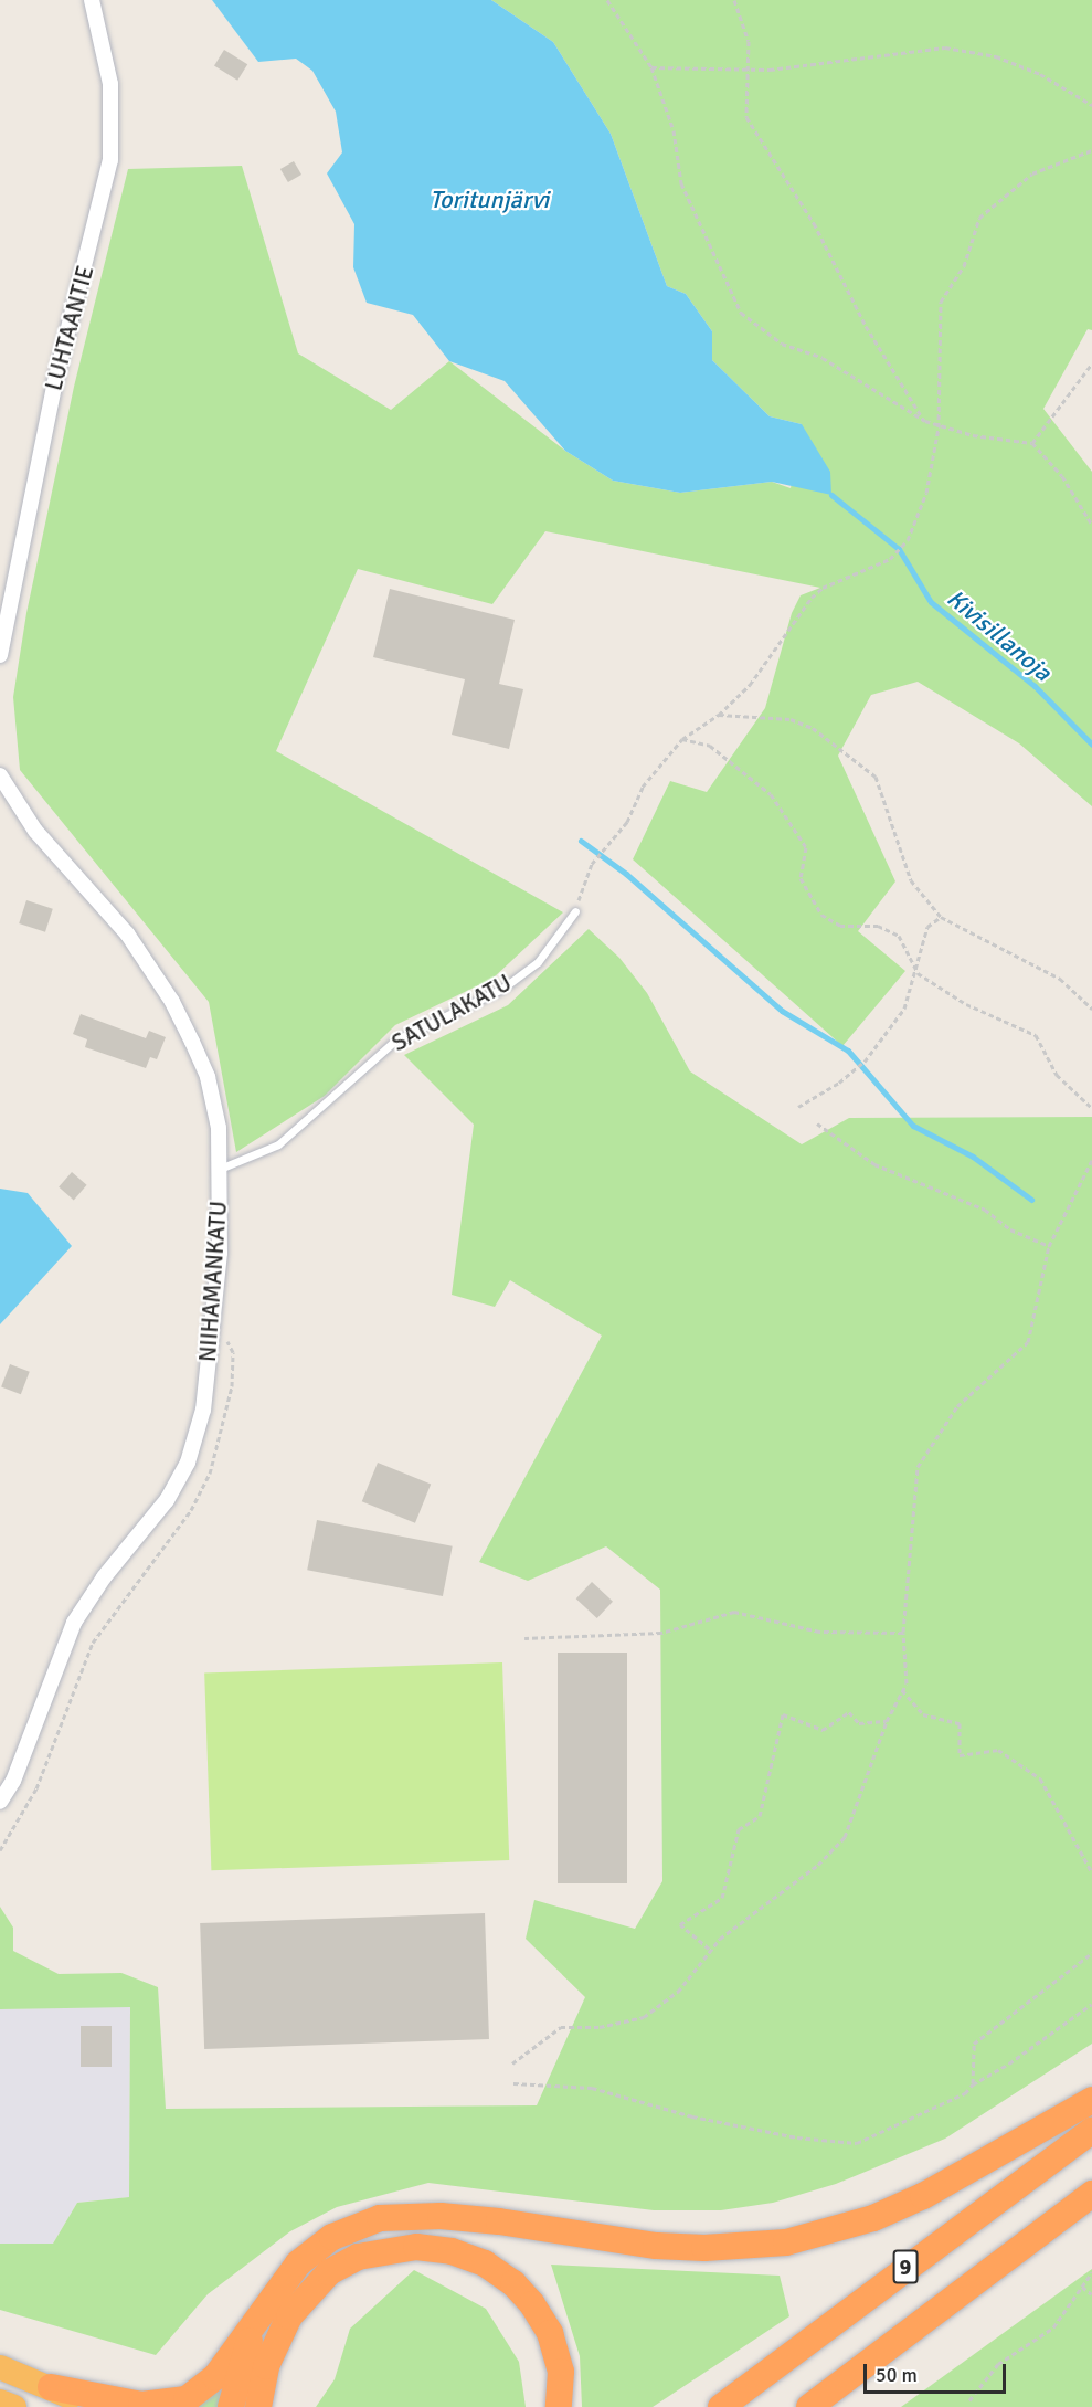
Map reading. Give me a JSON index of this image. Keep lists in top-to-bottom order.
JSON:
{
  "streets": {
    "highway": ["9"],
    "street": ["LUHTAANTIE", "NIIHAMANKATU"],
    "lane": ["SATULAKATU"]
  },
  "crossings": [
    ["SATULAKATU", "NIIHAMANKATU"]
  ],
  "water": ["Toritunjärvi", "Kivisillanoja"],
  "scale_bar": "50 m"
}
